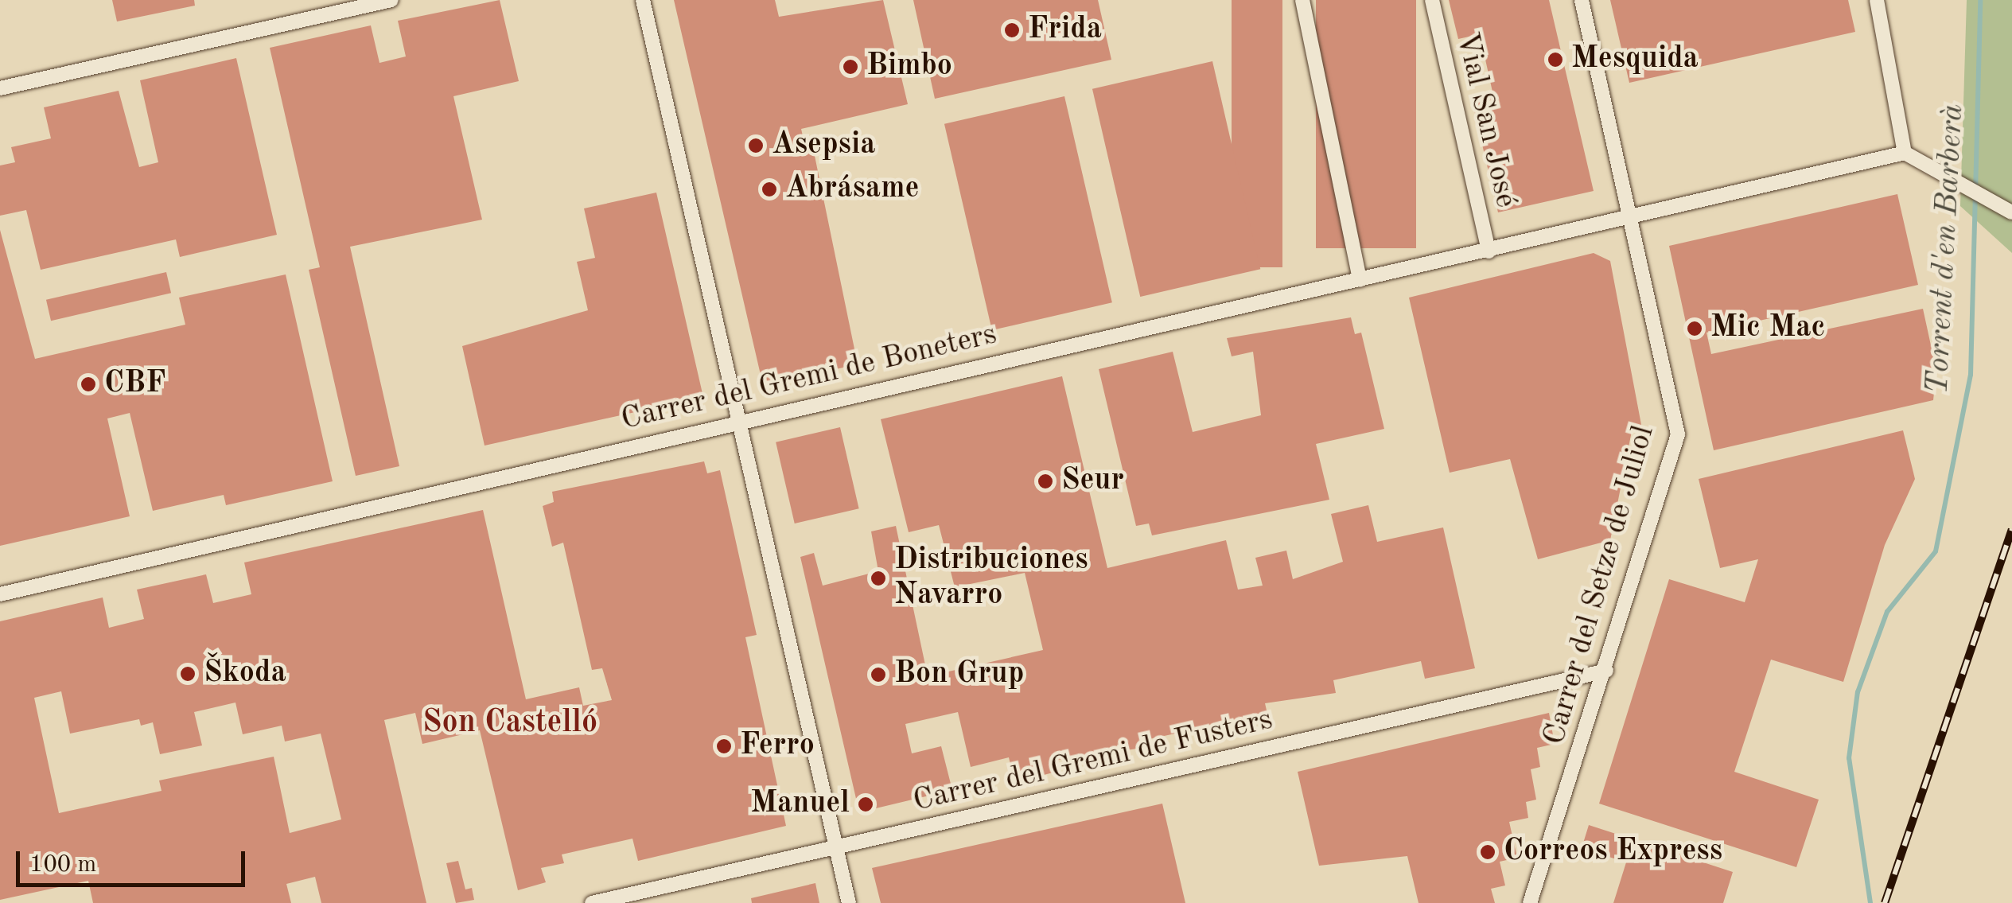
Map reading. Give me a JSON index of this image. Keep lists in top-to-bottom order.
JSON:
{
  "streets": {
    "street": [
      "Vial San José",
      "Carrer del Gremi de Boneters",
      "Carrer del Setze de Juliol",
      "Carrer del Gremi de Fusters"
    ]
  },
  "crossings": [
    ["Vial San José", "Carrer del Gremi de Boneters"],
    ["Carrer del Gremi de Boneters", "Carrer del Setze de Juliol"],
    ["Carrer del Setze de Juliol", "Carrer del Gremi de Fusters"]
  ],
  "districts": ["Son Castelló"],
  "water": ["Torrent d'en Barberà"],
  "places": [
    "Frida",
    "Mesquida",
    "Bimbo",
    "Asepsia",
    "Abrásame",
    "Mic Mac",
    "CBF",
    "Seur",
    "Distribuciones Navarro",
    "Škoda",
    "Bon Grup",
    "Ferro",
    "Manuel",
    "Correos Express"
  ],
  "scale_bar": "100 m"
}
